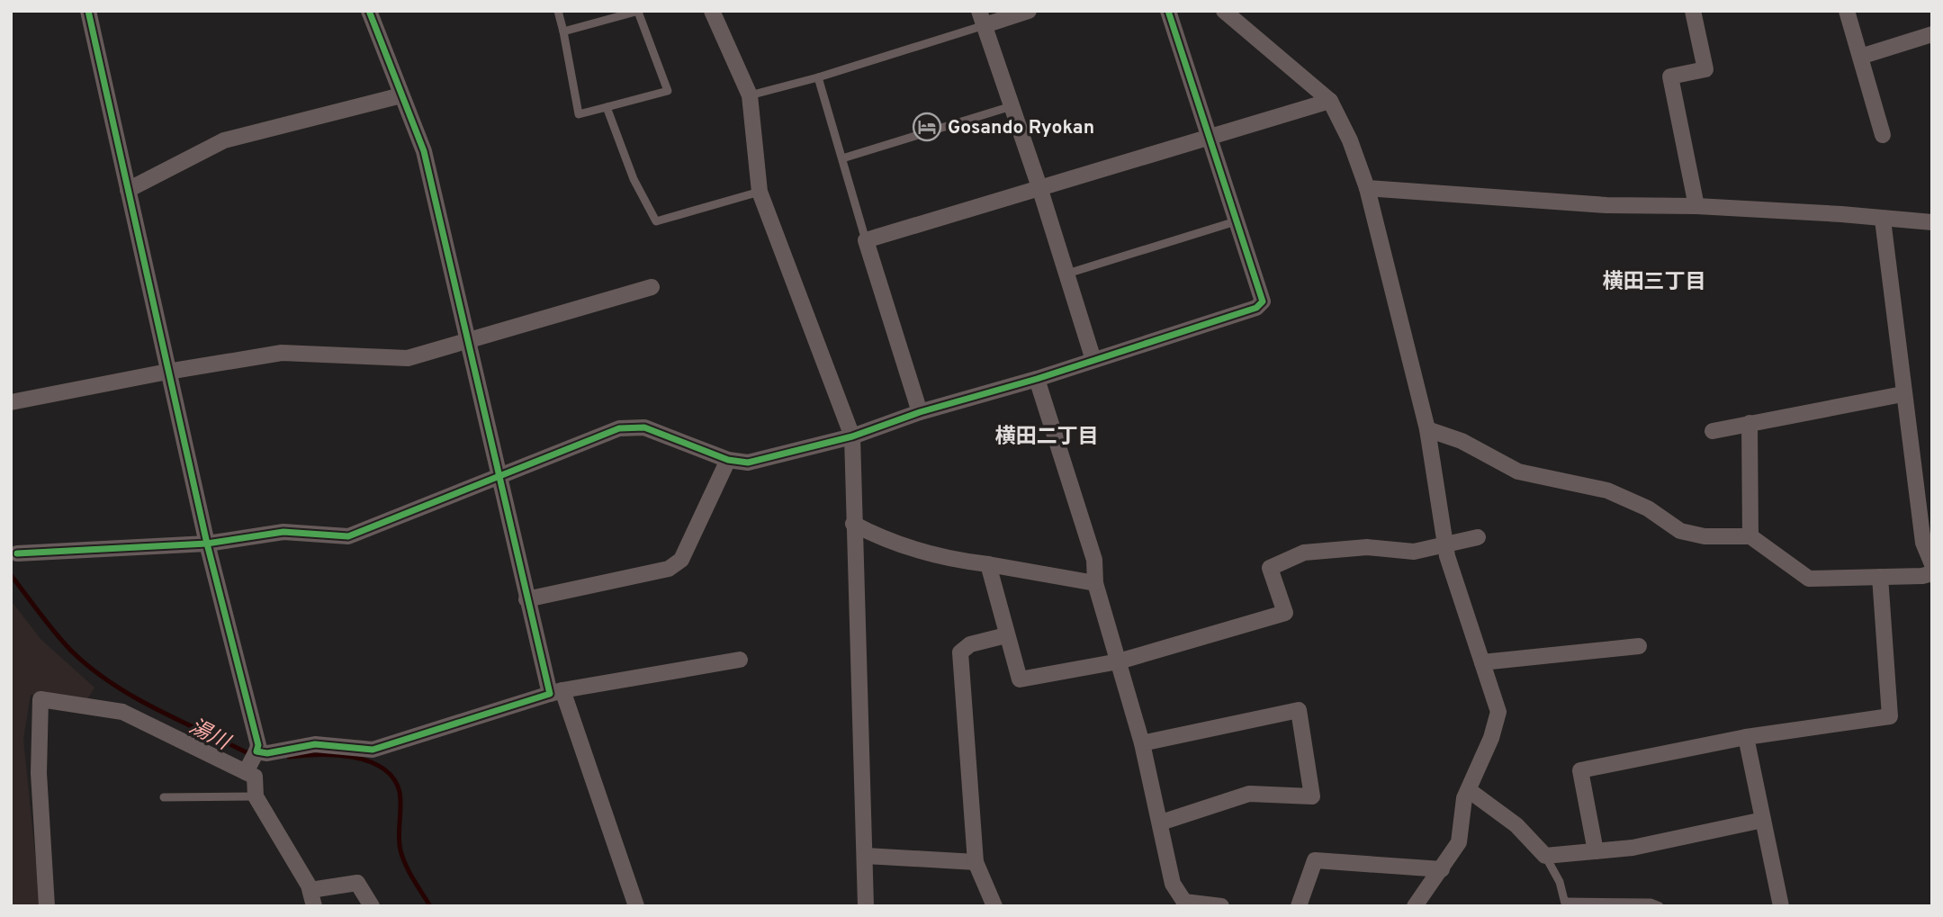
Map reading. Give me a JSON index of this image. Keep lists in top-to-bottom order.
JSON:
{
  "districts": ["横田三丁目", "横田二丁目"],
  "water": ["湯川"],
  "places": {
    "hotel": ["Gosando Ryokan"]
  }
}
